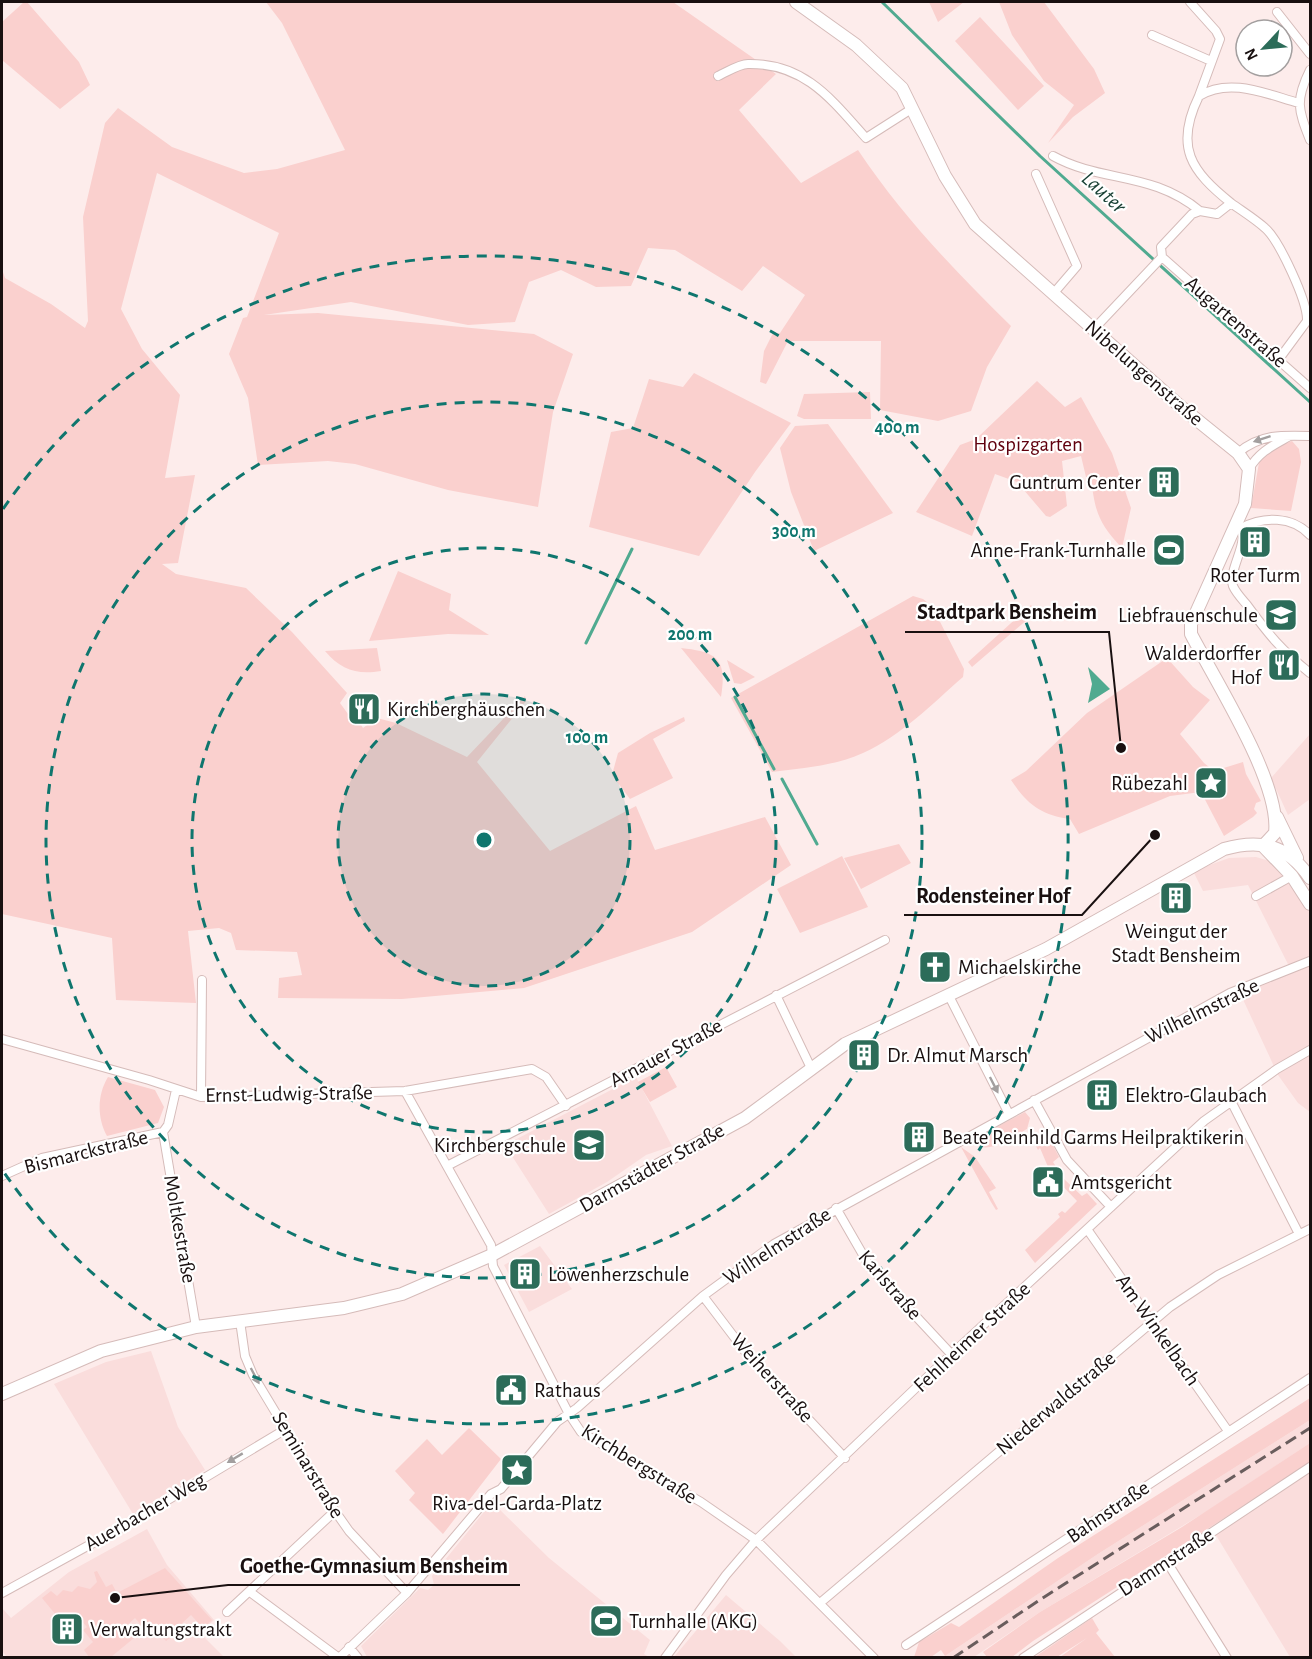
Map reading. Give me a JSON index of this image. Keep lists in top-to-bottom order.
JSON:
{
  "streets": {
    "main road": ["Nibelungenstraße", "Darmstädter Straße"],
    "street": [
      "Augartenstraße",
      "Wilhelmstraße",
      "Arnauer Straße",
      "Ernst-Ludwig-Straße",
      "Bismarckstraße",
      "Moltkestraße",
      "Karlstraße",
      "Am Winkelbach",
      "Fehlheimer Straße",
      "Weiherstraße",
      "Niederwaldstraße",
      "Kirchbergstraße",
      "Seminarstraße",
      "Auerbacher Weg",
      "Bahnstraße",
      "Dammstraße"
    ]
  },
  "crossings": [
    ["Wilhelmstraße", "Karlstraße"],
    ["Wilhelmstraße", "Weiherstraße"],
    ["Wilhelmstraße", "Kirchbergstraße"],
    ["Wilhelmstraße", "Seminarstraße"],
    ["Arnauer Straße", "Ernst-Ludwig-Straße"],
    ["Arnauer Straße", "Kirchbergstraße"],
    ["Ernst-Ludwig-Straße", "Bismarckstraße"],
    ["Ernst-Ludwig-Straße", "Kirchbergstraße"],
    ["Bismarckstraße", "Moltkestraße"],
    ["Darmstädter Straße", "Moltkestraße"],
    ["Darmstädter Straße", "Kirchbergstraße"],
    ["Darmstädter Straße", "Seminarstraße"],
    ["Karlstraße", "Fehlheimer Straße"],
    ["Am Winkelbach", "Fehlheimer Straße"],
    ["Am Winkelbach", "Niederwaldstraße"],
    ["Am Winkelbach", "Bahnstraße"],
    ["Fehlheimer Straße", "Weiherstraße"],
    ["Fehlheimer Straße", "Kirchbergstraße"],
    ["Niederwaldstraße", "Kirchbergstraße"],
    ["Seminarstraße", "Auerbacher Weg"]
  ],
  "one_way": ["Seminarstraße", "Auerbacher Weg"],
  "water": ["Lauter"],
  "parks": ["Hospizgarten"],
  "places": {
    "building": [
      "Guntrum Center",
      "Roter Turm",
      "Weingut der Stadt Bensheim",
      "Dr. Almut Marsch",
      "Elektro-Glaubach",
      "Beate Reinhild Garms Heilpraktikerin",
      "Löwenherzschule",
      "Verwaltungstrakt"
    ],
    "sports": ["Anne-Frank-Turnhalle", "Turnhalle (AKG)"],
    "school or university": ["Liebfrauenschule", "Kirchbergschule"],
    "restaurant": ["Walderdorffer Hof", "Kirchberghäuschen"],
    "other": ["Stadtpark Bensheim", "Rodensteiner Hof", "Goethe-Gymnasium Bensheim"],
    "place": ["Rübezahl", "Riva-del-Garda-Platz"],
    "church": ["Michaelskirche"],
    "public building": ["Amtsgericht", "Rathaus"]
  },
  "north": "bottom left",
  "rings": [
    "400 m",
    "300 m",
    "200 m",
    "100 m"
  ]
}
